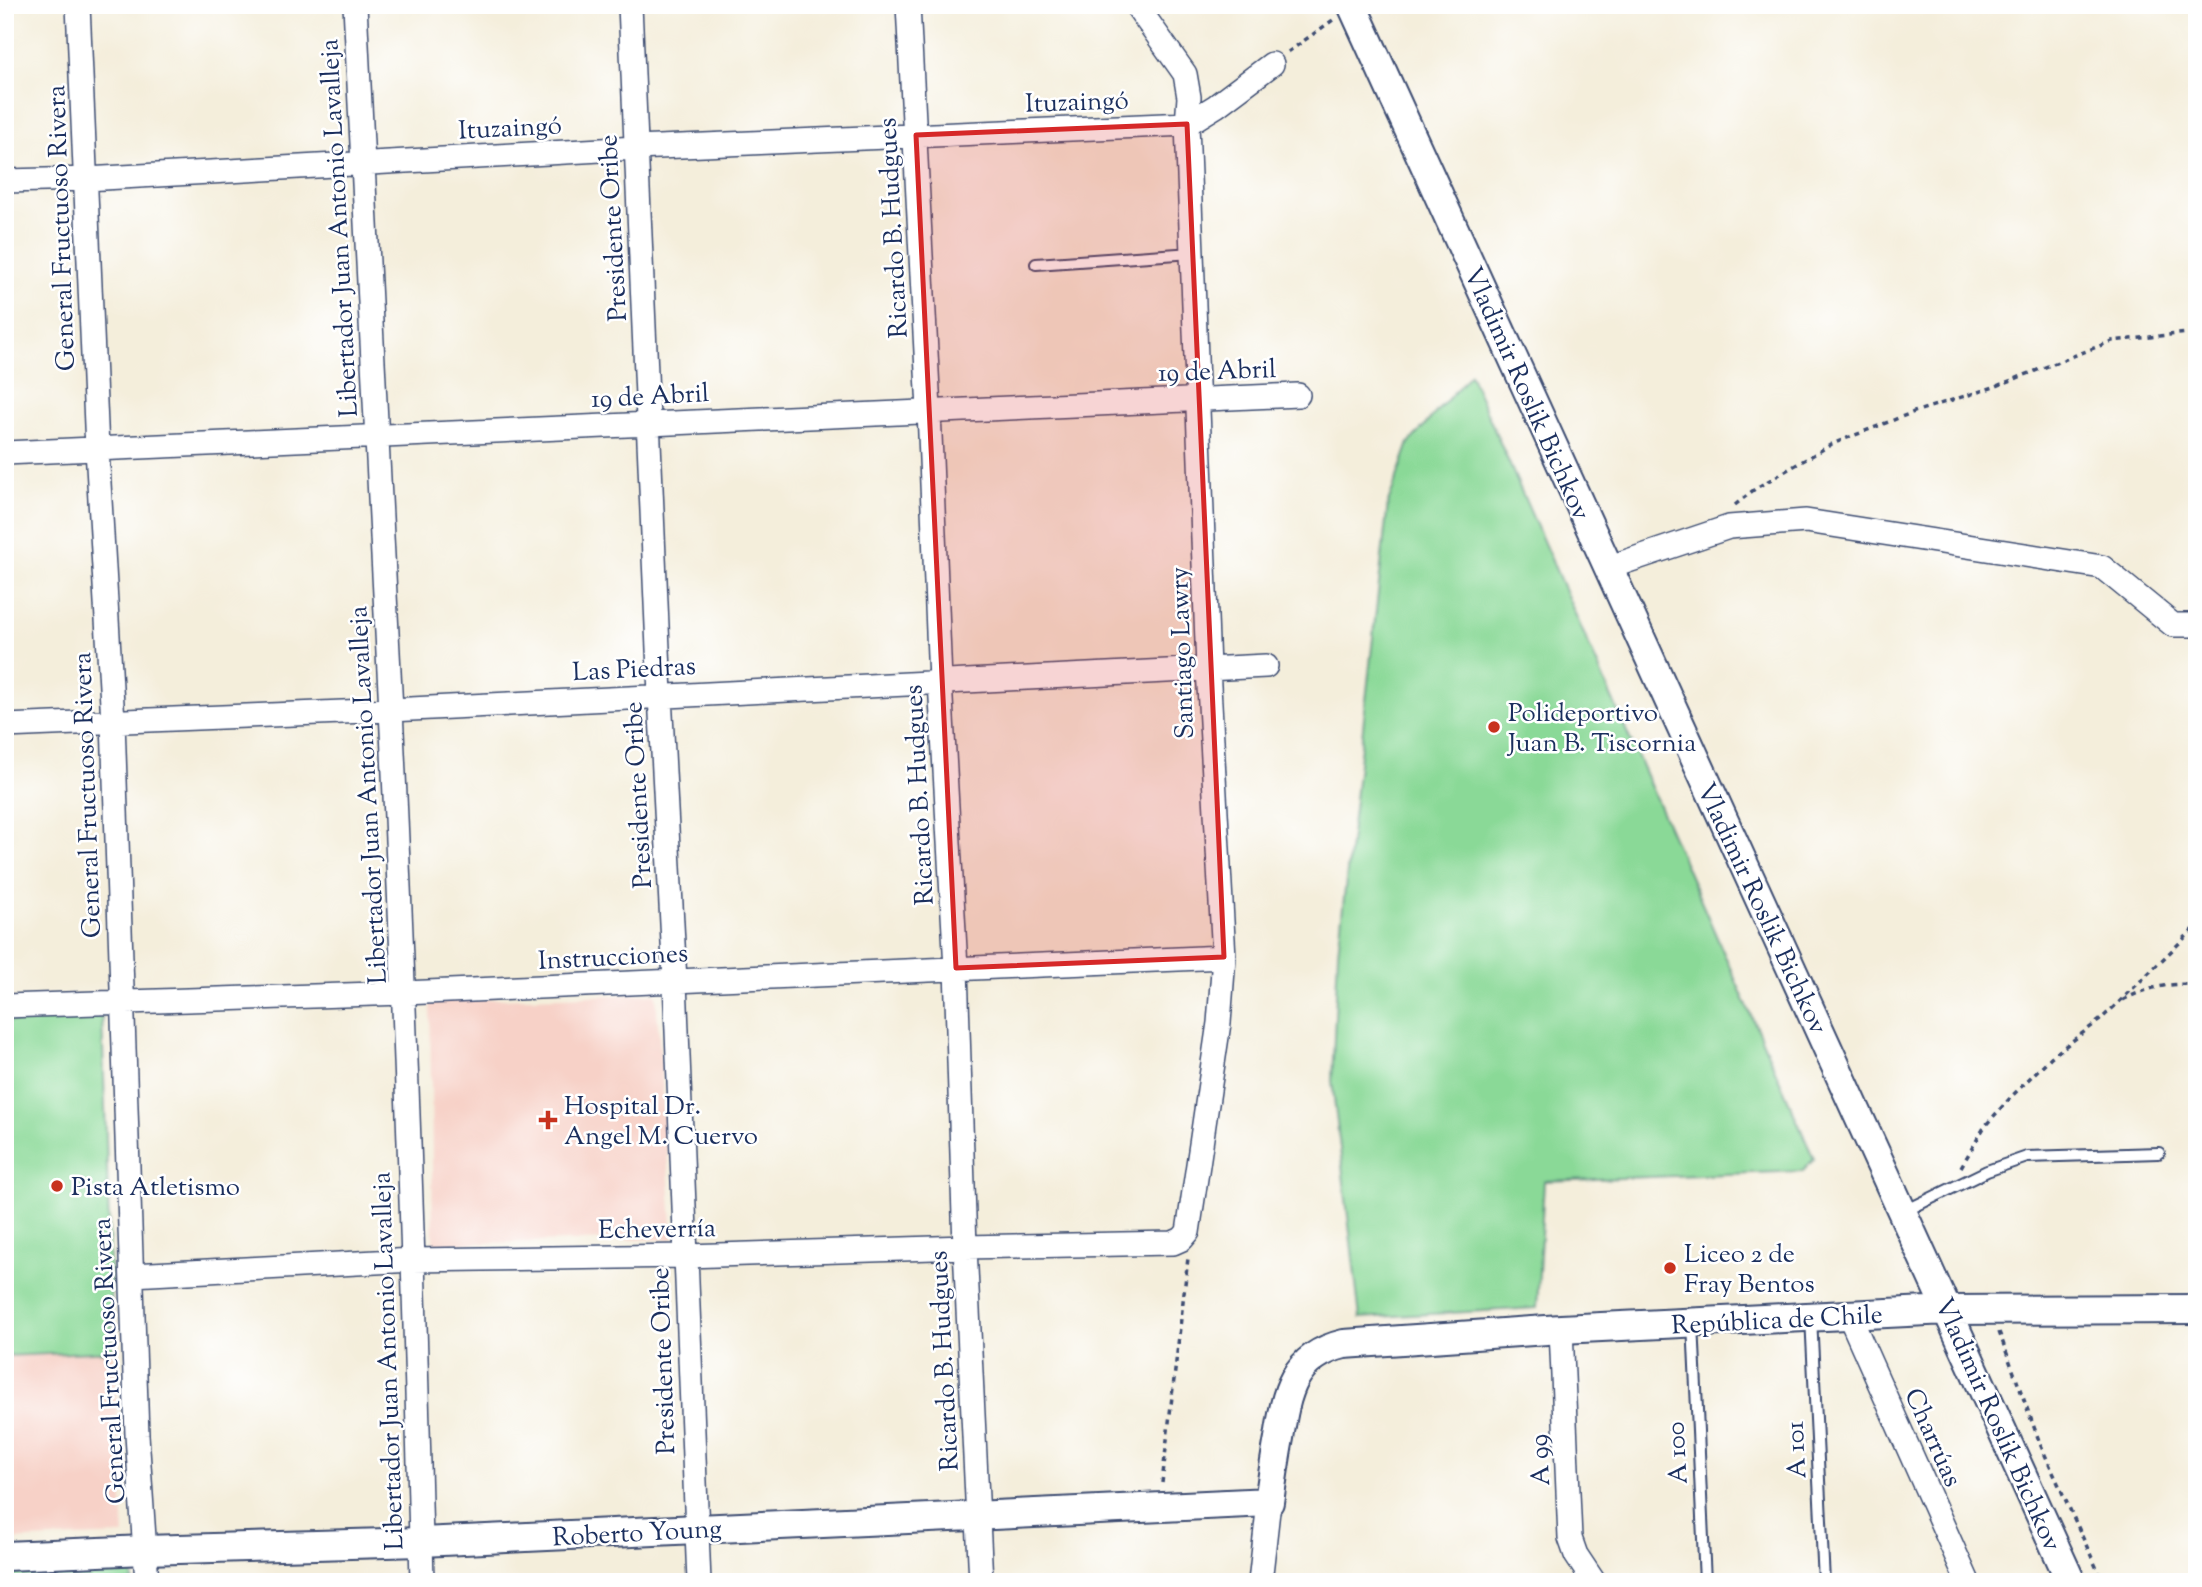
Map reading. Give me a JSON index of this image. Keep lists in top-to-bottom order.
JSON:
{
  "streets": {
    "street": [
      "Ituzaingó",
      "General Fructuoso Rivera",
      "Libertador Juan Antonio Lavalleja",
      "Presidente Oribe",
      "Ricardo B. Hudgues",
      "19 de Abril",
      "Vladimir Roslik Bichkov",
      "Santiago Lawry",
      "Las Piedras",
      "Instrucciones",
      "Echeverría",
      "República de Chile",
      "Charrúas",
      "A 99",
      "Roberto Young"
    ],
    "lane": ["A 101", "A 100"]
  },
  "crossings": [
    ["Ituzaingó", "General Fructuoso Rivera"],
    ["Ituzaingó", "Libertador Juan Antonio Lavalleja"],
    ["Ituzaingó", "Presidente Oribe"],
    ["Ituzaingó", "Ricardo B. Hudgues"],
    ["Ituzaingó", "Santiago Lawry"],
    ["General Fructuoso Rivera", "19 de Abril"],
    ["General Fructuoso Rivera", "Las Piedras"],
    ["General Fructuoso Rivera", "Instrucciones"],
    ["General Fructuoso Rivera", "Echeverría"],
    ["General Fructuoso Rivera", "Roberto Young"],
    ["Libertador Juan Antonio Lavalleja", "19 de Abril"],
    ["Libertador Juan Antonio Lavalleja", "Las Piedras"],
    ["Libertador Juan Antonio Lavalleja", "Instrucciones"],
    ["Libertador Juan Antonio Lavalleja", "Echeverría"],
    ["Libertador Juan Antonio Lavalleja", "Roberto Young"],
    ["Presidente Oribe", "19 de Abril"],
    ["Presidente Oribe", "Las Piedras"],
    ["Presidente Oribe", "Instrucciones"],
    ["Presidente Oribe", "Echeverría"],
    ["Presidente Oribe", "Roberto Young"],
    ["Ricardo B. Hudgues", "19 de Abril"],
    ["Ricardo B. Hudgues", "Las Piedras"],
    ["Ricardo B. Hudgues", "Instrucciones"],
    ["Ricardo B. Hudgues", "Echeverría"],
    ["Ricardo B. Hudgues", "Roberto Young"],
    ["19 de Abril", "Santiago Lawry"],
    ["Vladimir Roslik Bichkov", "República de Chile"],
    ["Santiago Lawry", "Las Piedras"],
    ["Santiago Lawry", "Instrucciones"],
    ["Santiago Lawry", "Echeverría"],
    ["República de Chile", "Charrúas"],
    ["República de Chile", "A 101"],
    ["República de Chile", "A 100"],
    ["República de Chile", "A 99"],
    ["República de Chile", "Roberto Young"]
  ],
  "places": {
    "other": ["Polideportivo Juan B. Tiscornia", "Pista Atletismo", "Liceo 2 de Fray Bentos"],
    "health": ["Hospital Dr. Angel M. Cuervo"]
  }
}
